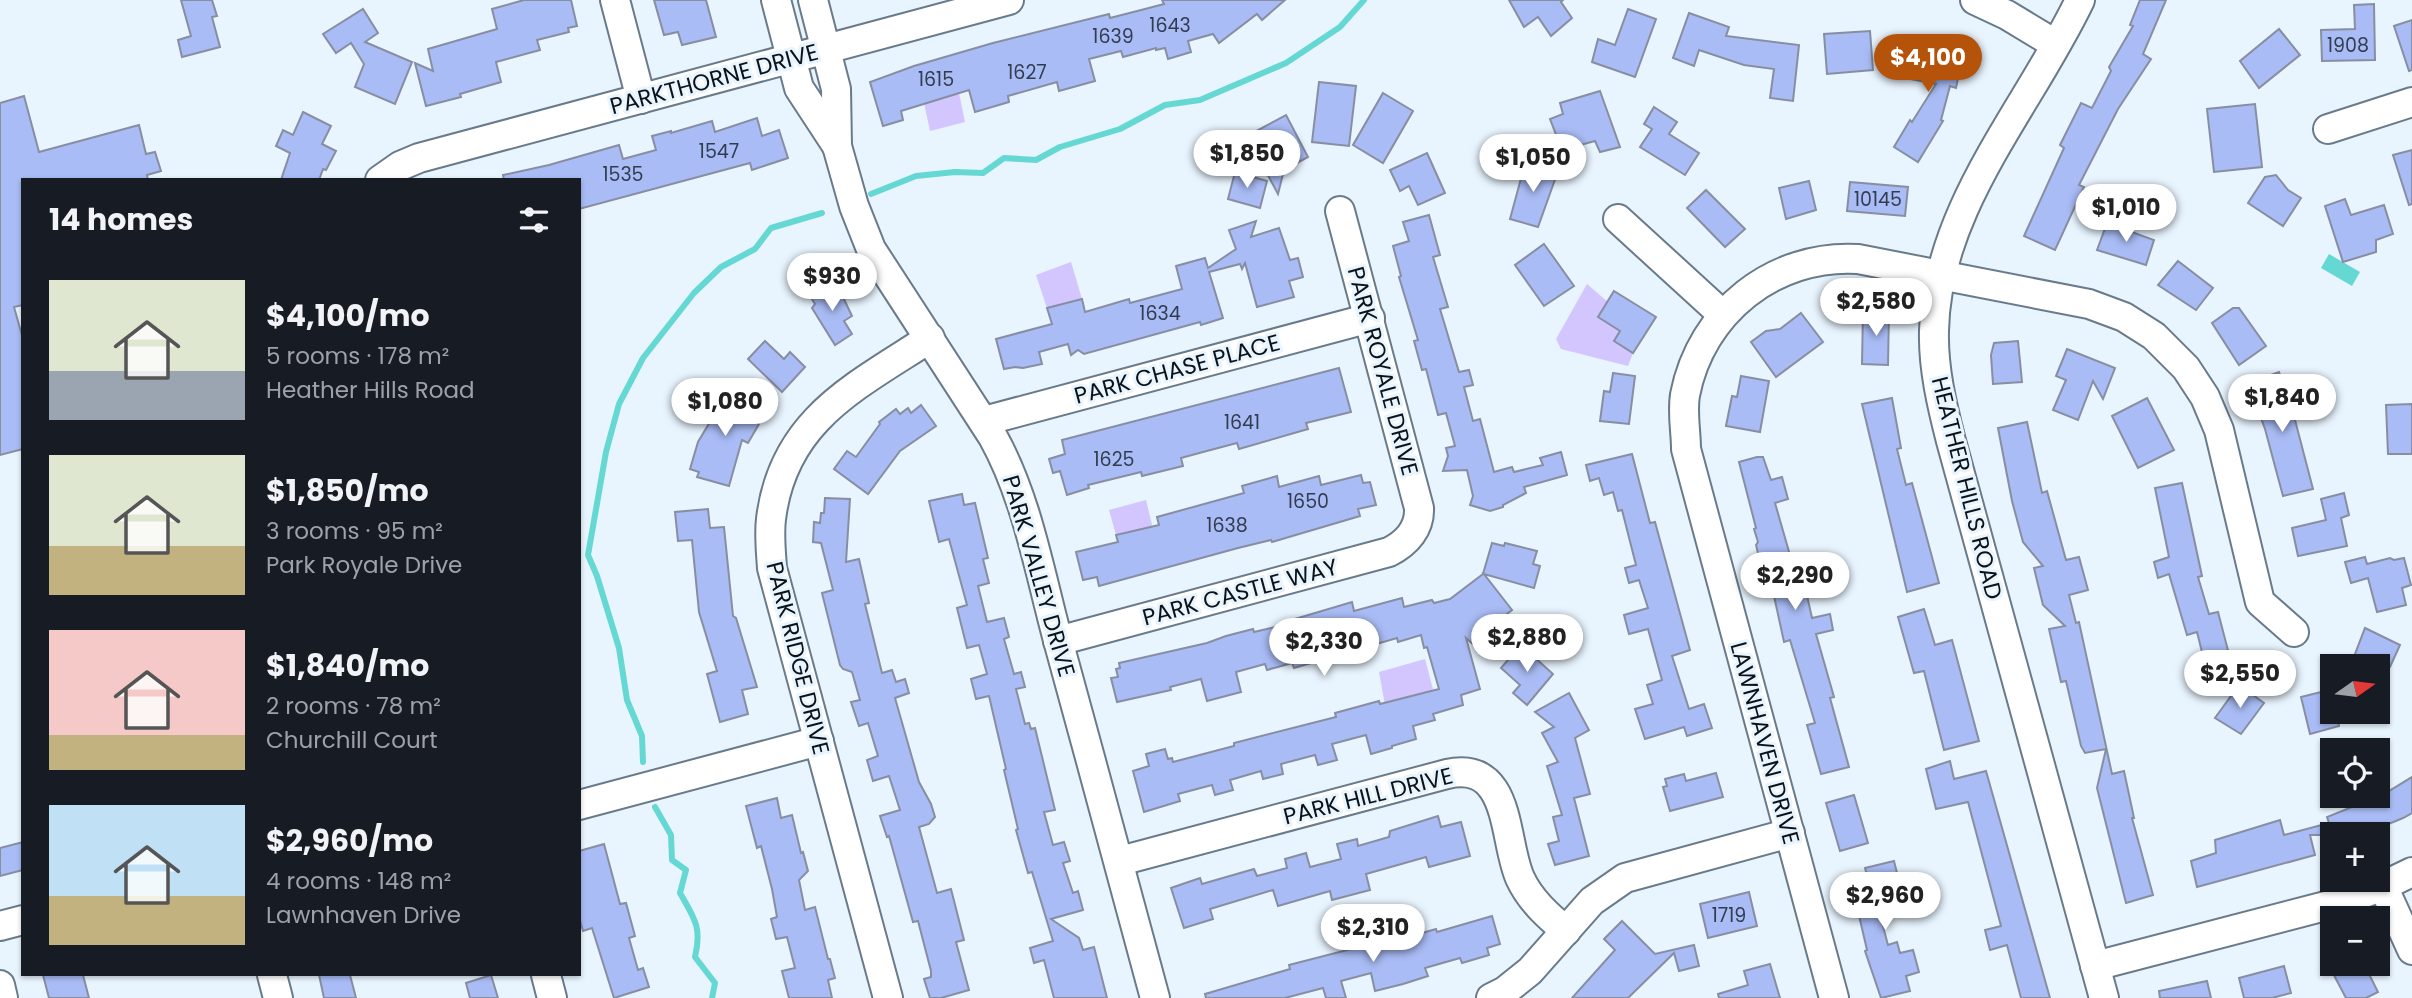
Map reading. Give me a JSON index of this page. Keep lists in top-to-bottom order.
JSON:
{
  "streets": {
    "street": [
      "PARKTHORNE DRIVE",
      "PARK CHASE PLACE",
      "PARK ROYALE DRIVE",
      "HEATHER HILLS ROAD",
      "PARK VALLEY DRIVE",
      "PARK CASTLE WAY",
      "PARK RIDGE DRIVE",
      "LAWNHAVEN DRIVE",
      "PARK HILL DRIVE"
    ]
  },
  "crossings": [
    ["PARKTHORNE DRIVE", "PARK VALLEY DRIVE"],
    ["PARK CHASE PLACE", "PARK ROYALE DRIVE"],
    ["PARK CHASE PLACE", "PARK VALLEY DRIVE"],
    ["PARK ROYALE DRIVE", "PARK CASTLE WAY"],
    ["HEATHER HILLS ROAD", "LAWNHAVEN DRIVE"],
    ["PARK VALLEY DRIVE", "PARK CASTLE WAY"],
    ["PARK VALLEY DRIVE", "PARK RIDGE DRIVE"],
    ["PARK VALLEY DRIVE", "PARK HILL DRIVE"]
  ],
  "house_numbers": [
    "1643",
    "1639",
    "1908",
    "1627",
    "1615",
    "1547",
    "1535",
    "10145",
    "1634",
    "1641",
    "1625",
    "1650",
    "1638",
    "1719"
  ],
  "north": "right",
  "page": {
    "price": [
      "$4,100",
      "$1,850",
      "$1,050",
      "$1,010",
      "$930",
      "$2,580",
      "$1,840",
      "$1,080",
      "$2,290",
      "$2,880",
      "$2,330",
      "$2,550",
      "$2,960",
      "$2,310"
    ],
    "heading": "14 homes",
    "list": [
      {
        "name": "$4,100/mo",
        "note": "5 rooms · 178 m² · Heather Hills Road"
      },
      {
        "name": "$1,850/mo",
        "note": "3 rooms · 95 m² · Park Royale Drive"
      },
      {
        "name": "$1,840/mo",
        "note": "2 rooms · 78 m² · Churchill Court"
      },
      {
        "name": "$2,960/mo",
        "note": "4 rooms · 148 m² · Lawnhaven Drive"
      }
    ],
    "map_buttons": ["+", "−"]
  }
}
